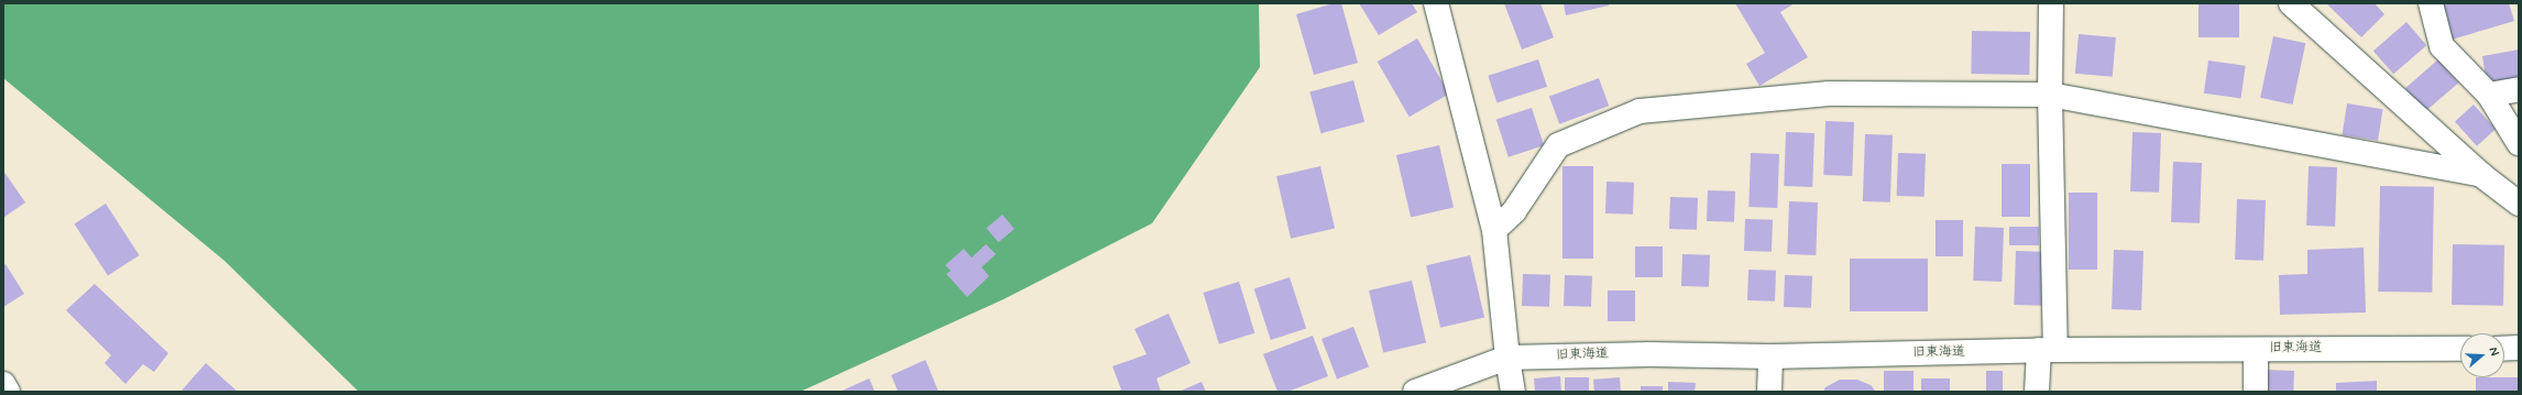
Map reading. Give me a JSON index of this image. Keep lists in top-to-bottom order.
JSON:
{
  "streets": {
    "street": ["旧東海道"]
  },
  "north": "right"
}
